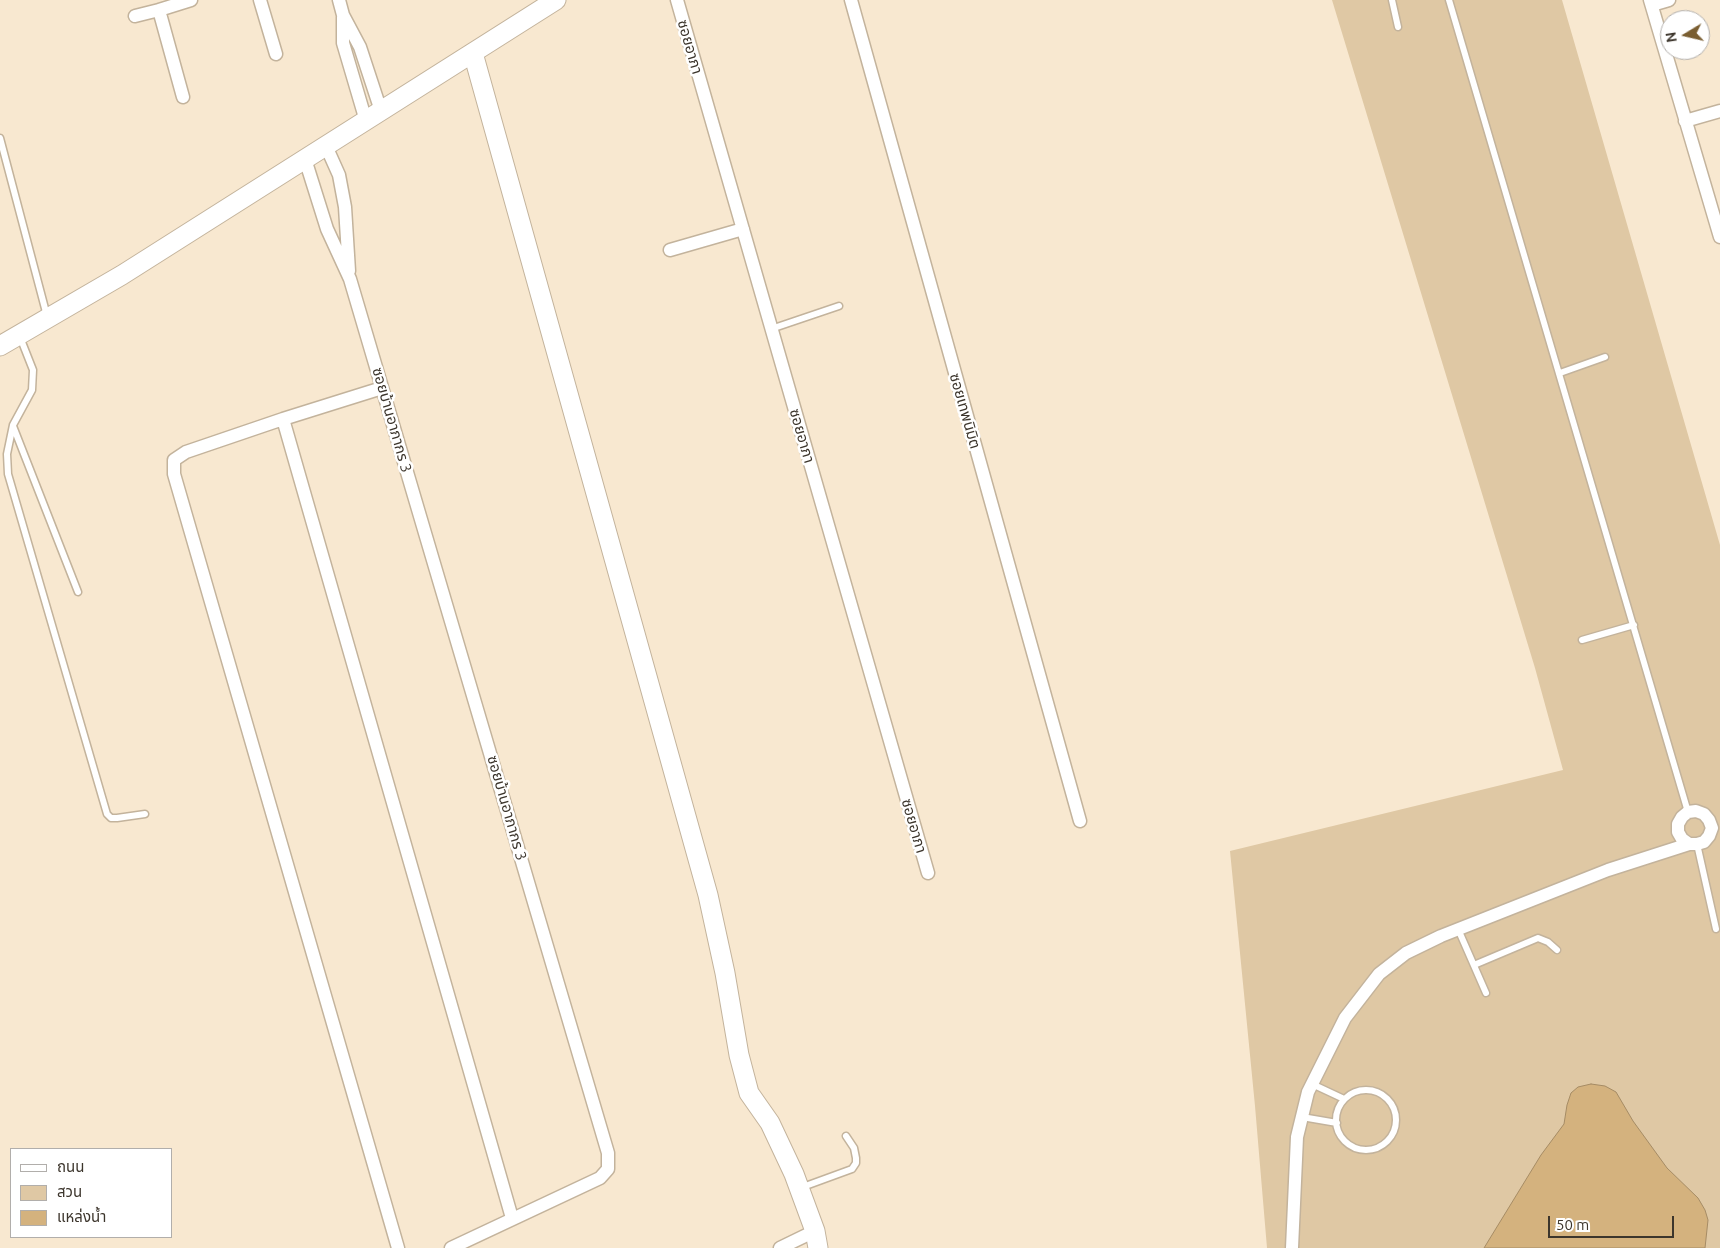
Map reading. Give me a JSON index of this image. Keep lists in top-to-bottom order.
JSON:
{
  "streets": {
    "street": ["ซอยอาภา", "ซอยเทพนิมิต", "ซอยบ้านอาภากร 3"]
  },
  "legend": ["ถนน", "สวน", "แหล่งน้ำ"],
  "scale_bar": "50 m",
  "north": "left"
}
